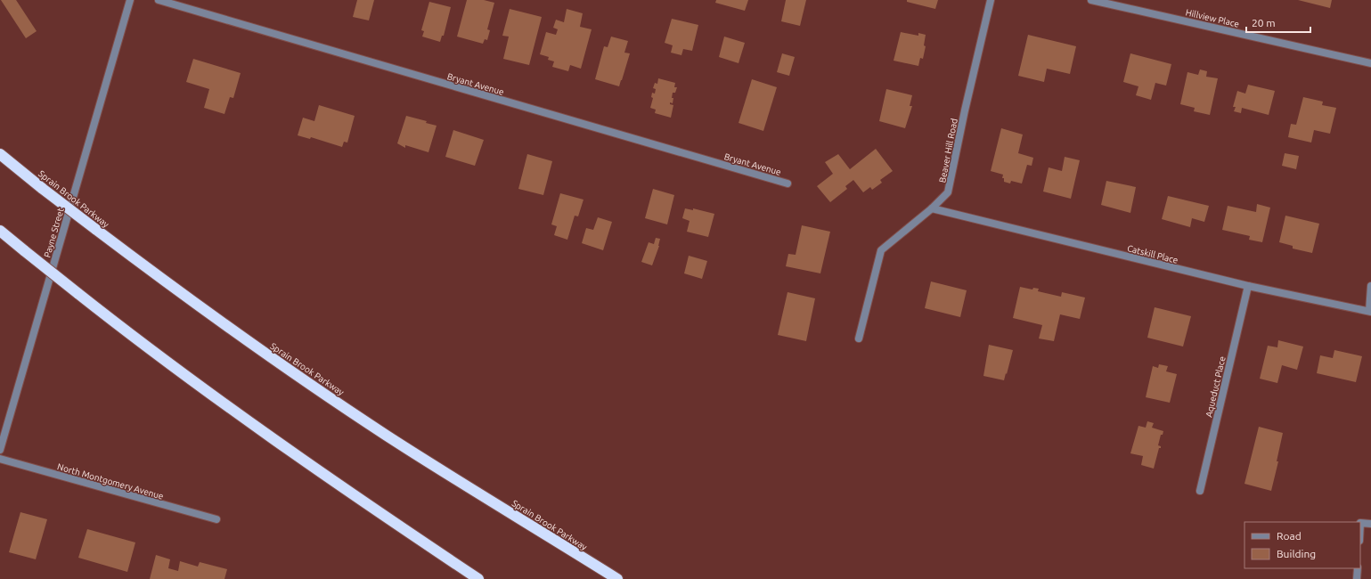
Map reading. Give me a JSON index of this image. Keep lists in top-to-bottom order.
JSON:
{
  "streets": {
    "highway": ["Sprain Brook Parkway"],
    "street": [
      "Hillview Place",
      "Bryant Avenue",
      "Beaver Hill Road",
      "Payne Street",
      "Catskill Place",
      "Aqueduct Place",
      "North Montgomery Avenue"
    ]
  },
  "crossings": [
    ["Beaver Hill Road", "Catskill Place"],
    ["Catskill Place", "Aqueduct Place"]
  ],
  "legend": ["Road", "Building"],
  "scale_bar": "20 m"
}
